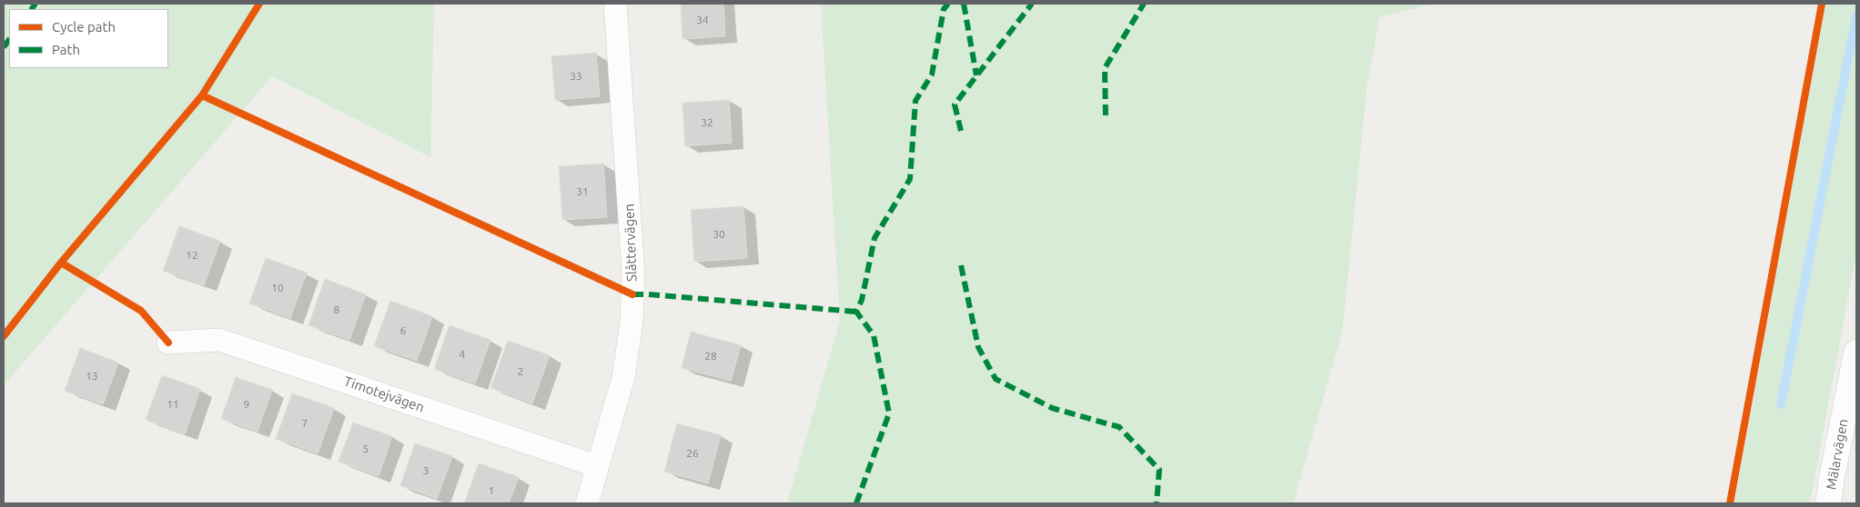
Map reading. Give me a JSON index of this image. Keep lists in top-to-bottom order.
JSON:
{
  "streets": {
    "street": ["Slåttervägen", "Timotejvägen", "Mälarvägen"]
  },
  "crossings": [
    ["Slåttervägen", "Timotejvägen"]
  ],
  "house_numbers": [
    "34",
    "33",
    "32",
    "31",
    "30",
    "12",
    "10",
    "8",
    "6",
    "4",
    "28",
    "2",
    "13",
    "11",
    "9",
    "7",
    "5",
    "26",
    "3",
    "1"
  ],
  "legend": ["Cycle path", "Path"]
}
